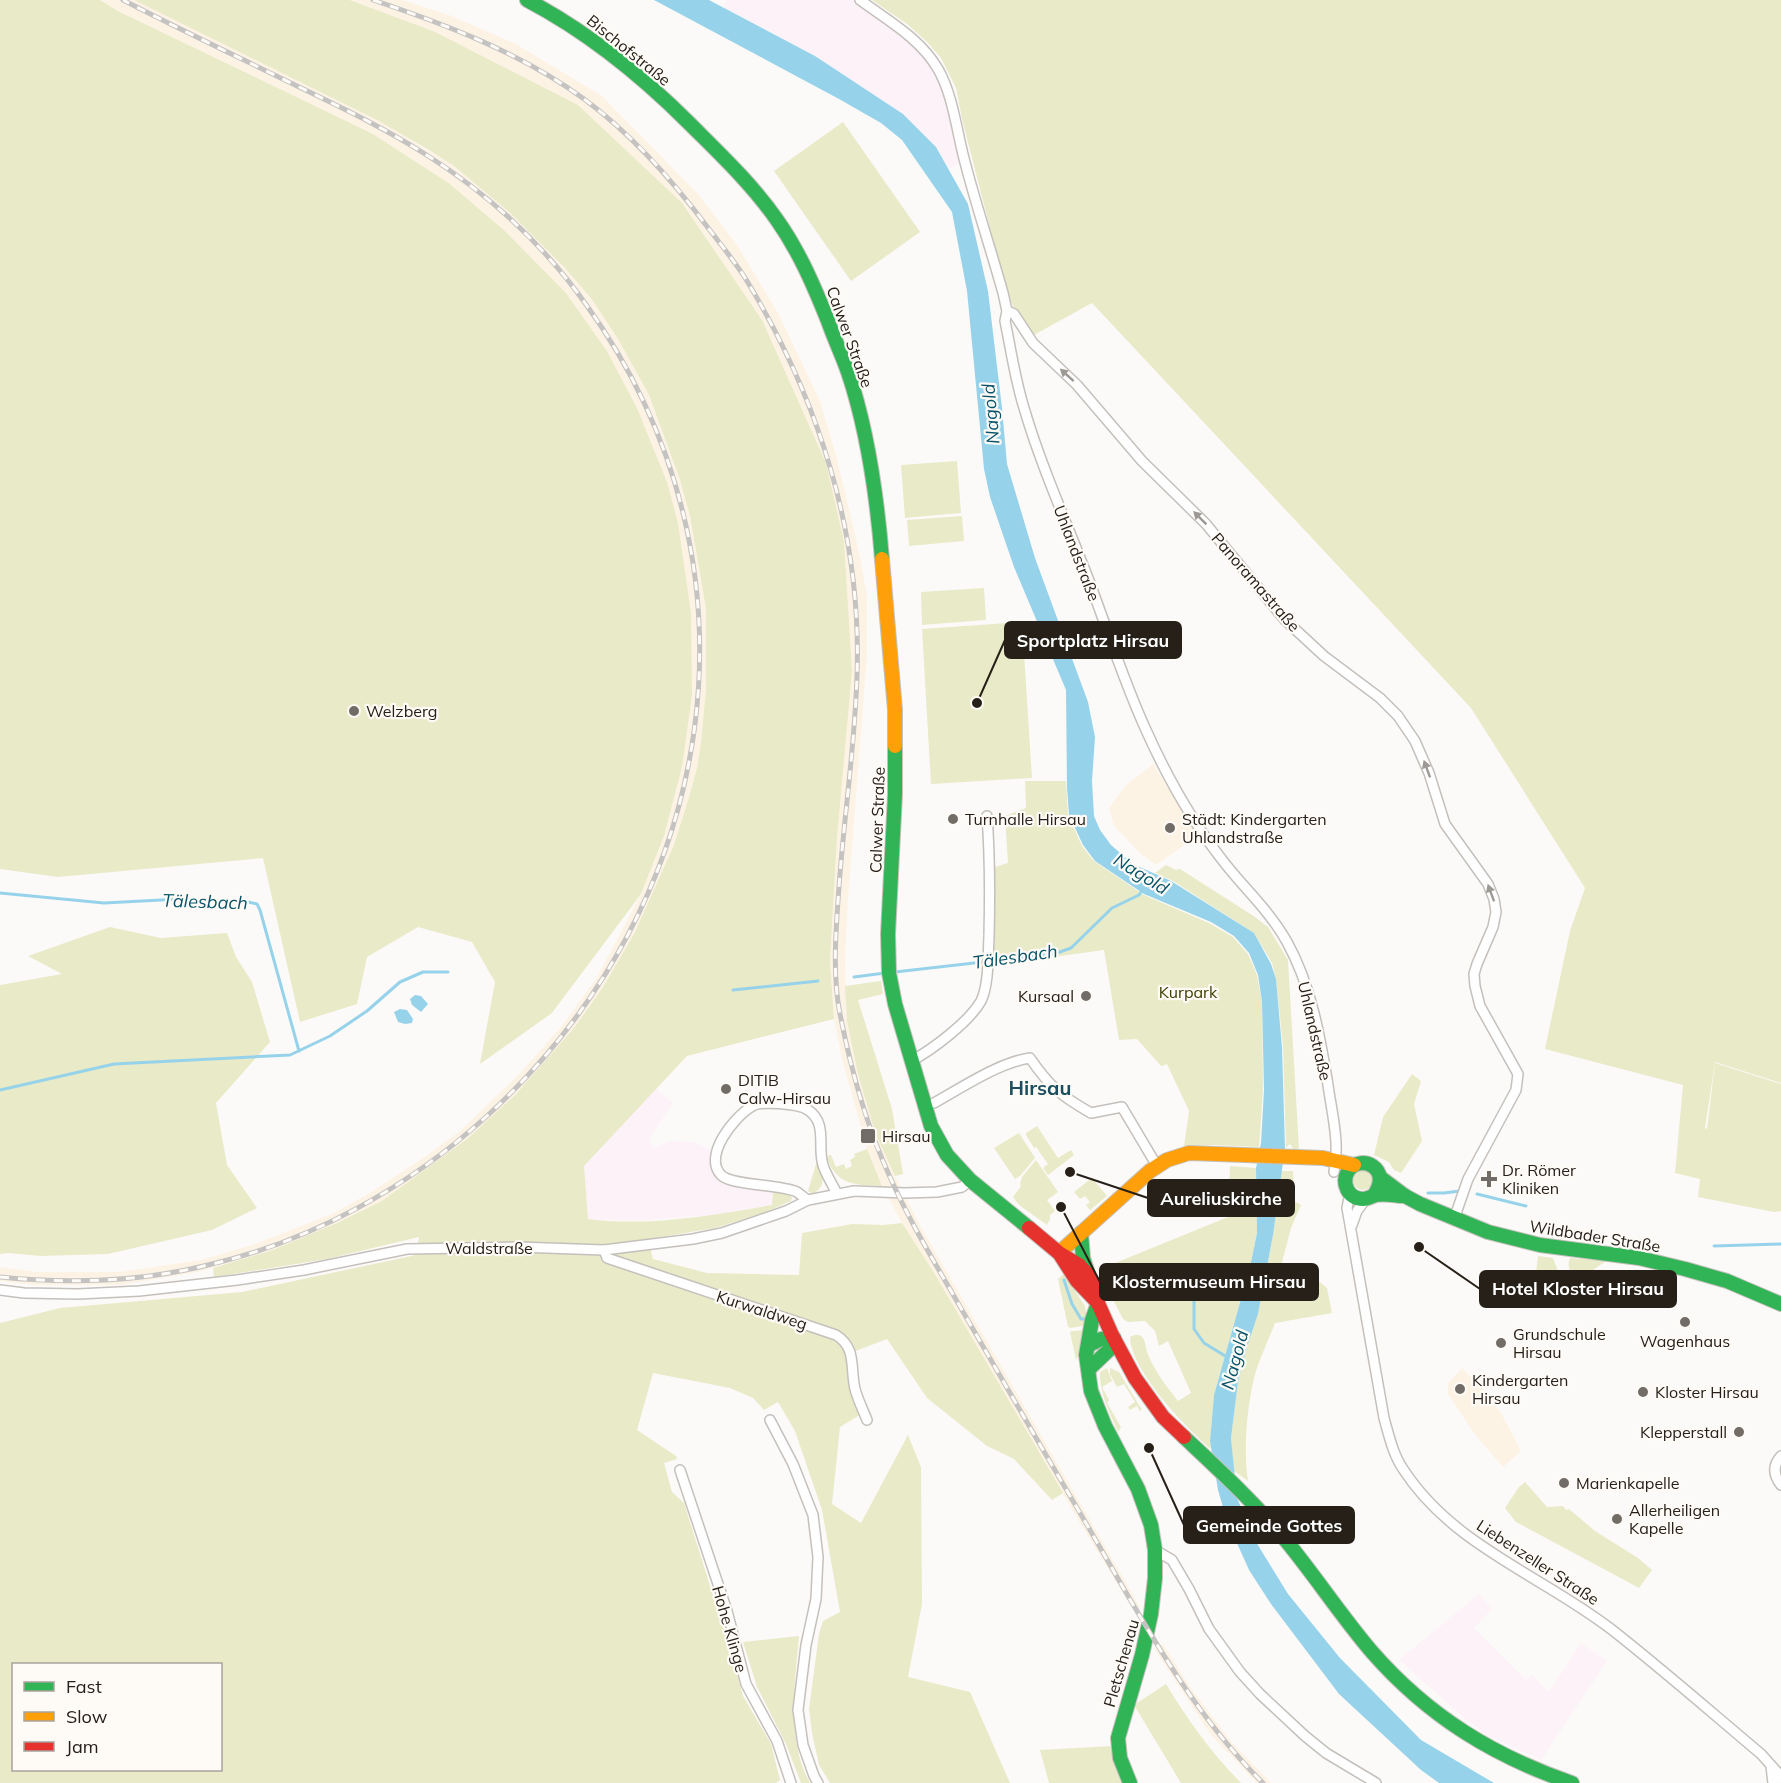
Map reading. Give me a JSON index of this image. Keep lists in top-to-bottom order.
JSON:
{
  "streets": {
    "main road": [
      "Bischofstraße",
      "Calwer Straße",
      "Wildbader Straße",
      "Pletschenau"
    ],
    "street": [
      "Uhlandstraße",
      "Panoramastraße",
      "Waldstraße",
      "Kurwaldweg",
      "Liebenzeller Straße",
      "Hohe Klinge"
    ]
  },
  "crossings": [
    ["Bischofstraße", "Calwer Straße"],
    ["Calwer Straße", "Waldstraße"],
    ["Uhlandstraße", "Panoramastraße"],
    ["Panoramastraße", "Wildbader Straße"],
    ["Wildbader Straße", "Liebenzeller Straße"],
    ["Waldstraße", "Kurwaldweg"]
  ],
  "one_way": ["Panoramastraße"],
  "districts": ["Hirsau"],
  "water": ["Nagold", "Tälesbach"],
  "parks": ["Kurpark"],
  "places": {
    "other": [
      "Sportplatz Hirsau",
      "Welzberg",
      "Turnhalle Hirsau",
      "Städt: Kindergarten Uhlandstraße",
      "Kursaal",
      "DITIB Calw-Hirsau",
      "Aureliuskirche",
      "Klostermuseum Hirsau",
      "Hotel Kloster Hirsau",
      "Wagenhaus",
      "Grundschule Hirsau",
      "Kindergarten Hirsau",
      "Kloster Hirsau",
      "Klepperstall",
      "Gemeinde Gottes",
      "Marienkapelle",
      "Allerheiligen Kapelle"
    ],
    "transit": ["Hirsau"],
    "health": ["Dr. Römer Kliniken"]
  },
  "legend": ["Fast", "Slow", "Jam"]
}
